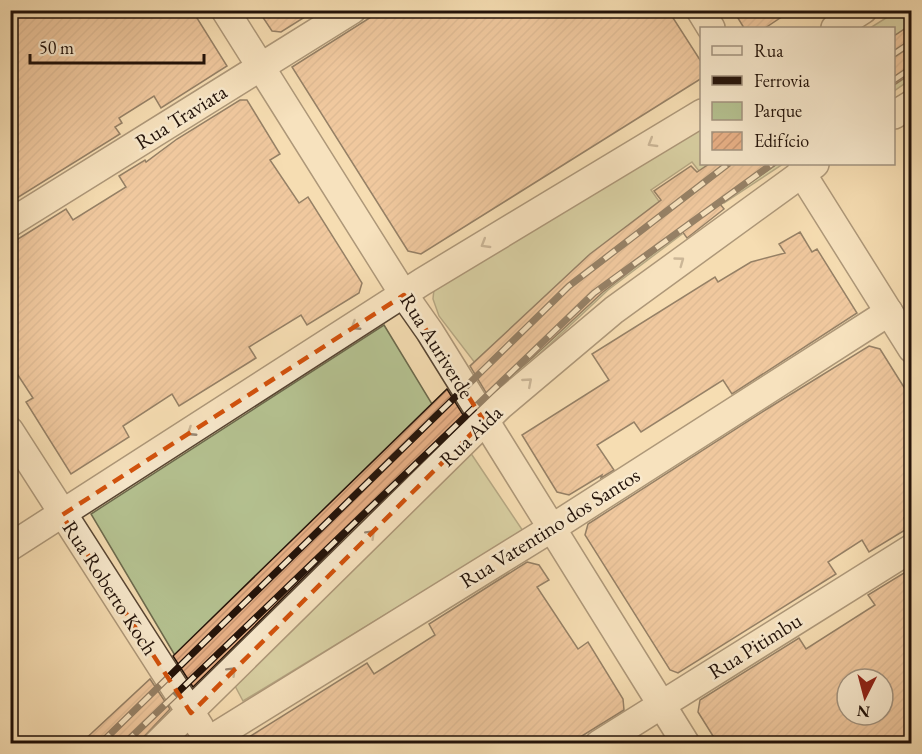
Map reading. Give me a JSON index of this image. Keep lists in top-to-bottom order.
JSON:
{
  "streets": {
    "street": [
      "Rua Traviata",
      "Rua Auriverde",
      "Rua Aida",
      "Rua Vatentino dos Santos",
      "Rua Roberto Koch",
      "Rua Pitimbu"
    ]
  },
  "crossings": [
    ["Rua Traviata", "Rua Auriverde"],
    ["Rua Auriverde", "Rua Aida"],
    ["Rua Auriverde", "Rua Vatentino dos Santos"],
    ["Rua Auriverde", "Rua Pitimbu"],
    ["Rua Aida", "Rua Roberto Koch"],
    ["Rua Vatentino dos Santos", "Rua Roberto Koch"]
  ],
  "legend": [
    "Rua",
    "Ferrovia",
    "Parque",
    "Edifício"
  ],
  "scale_bar": "50 m",
  "north": "bottom"
}
